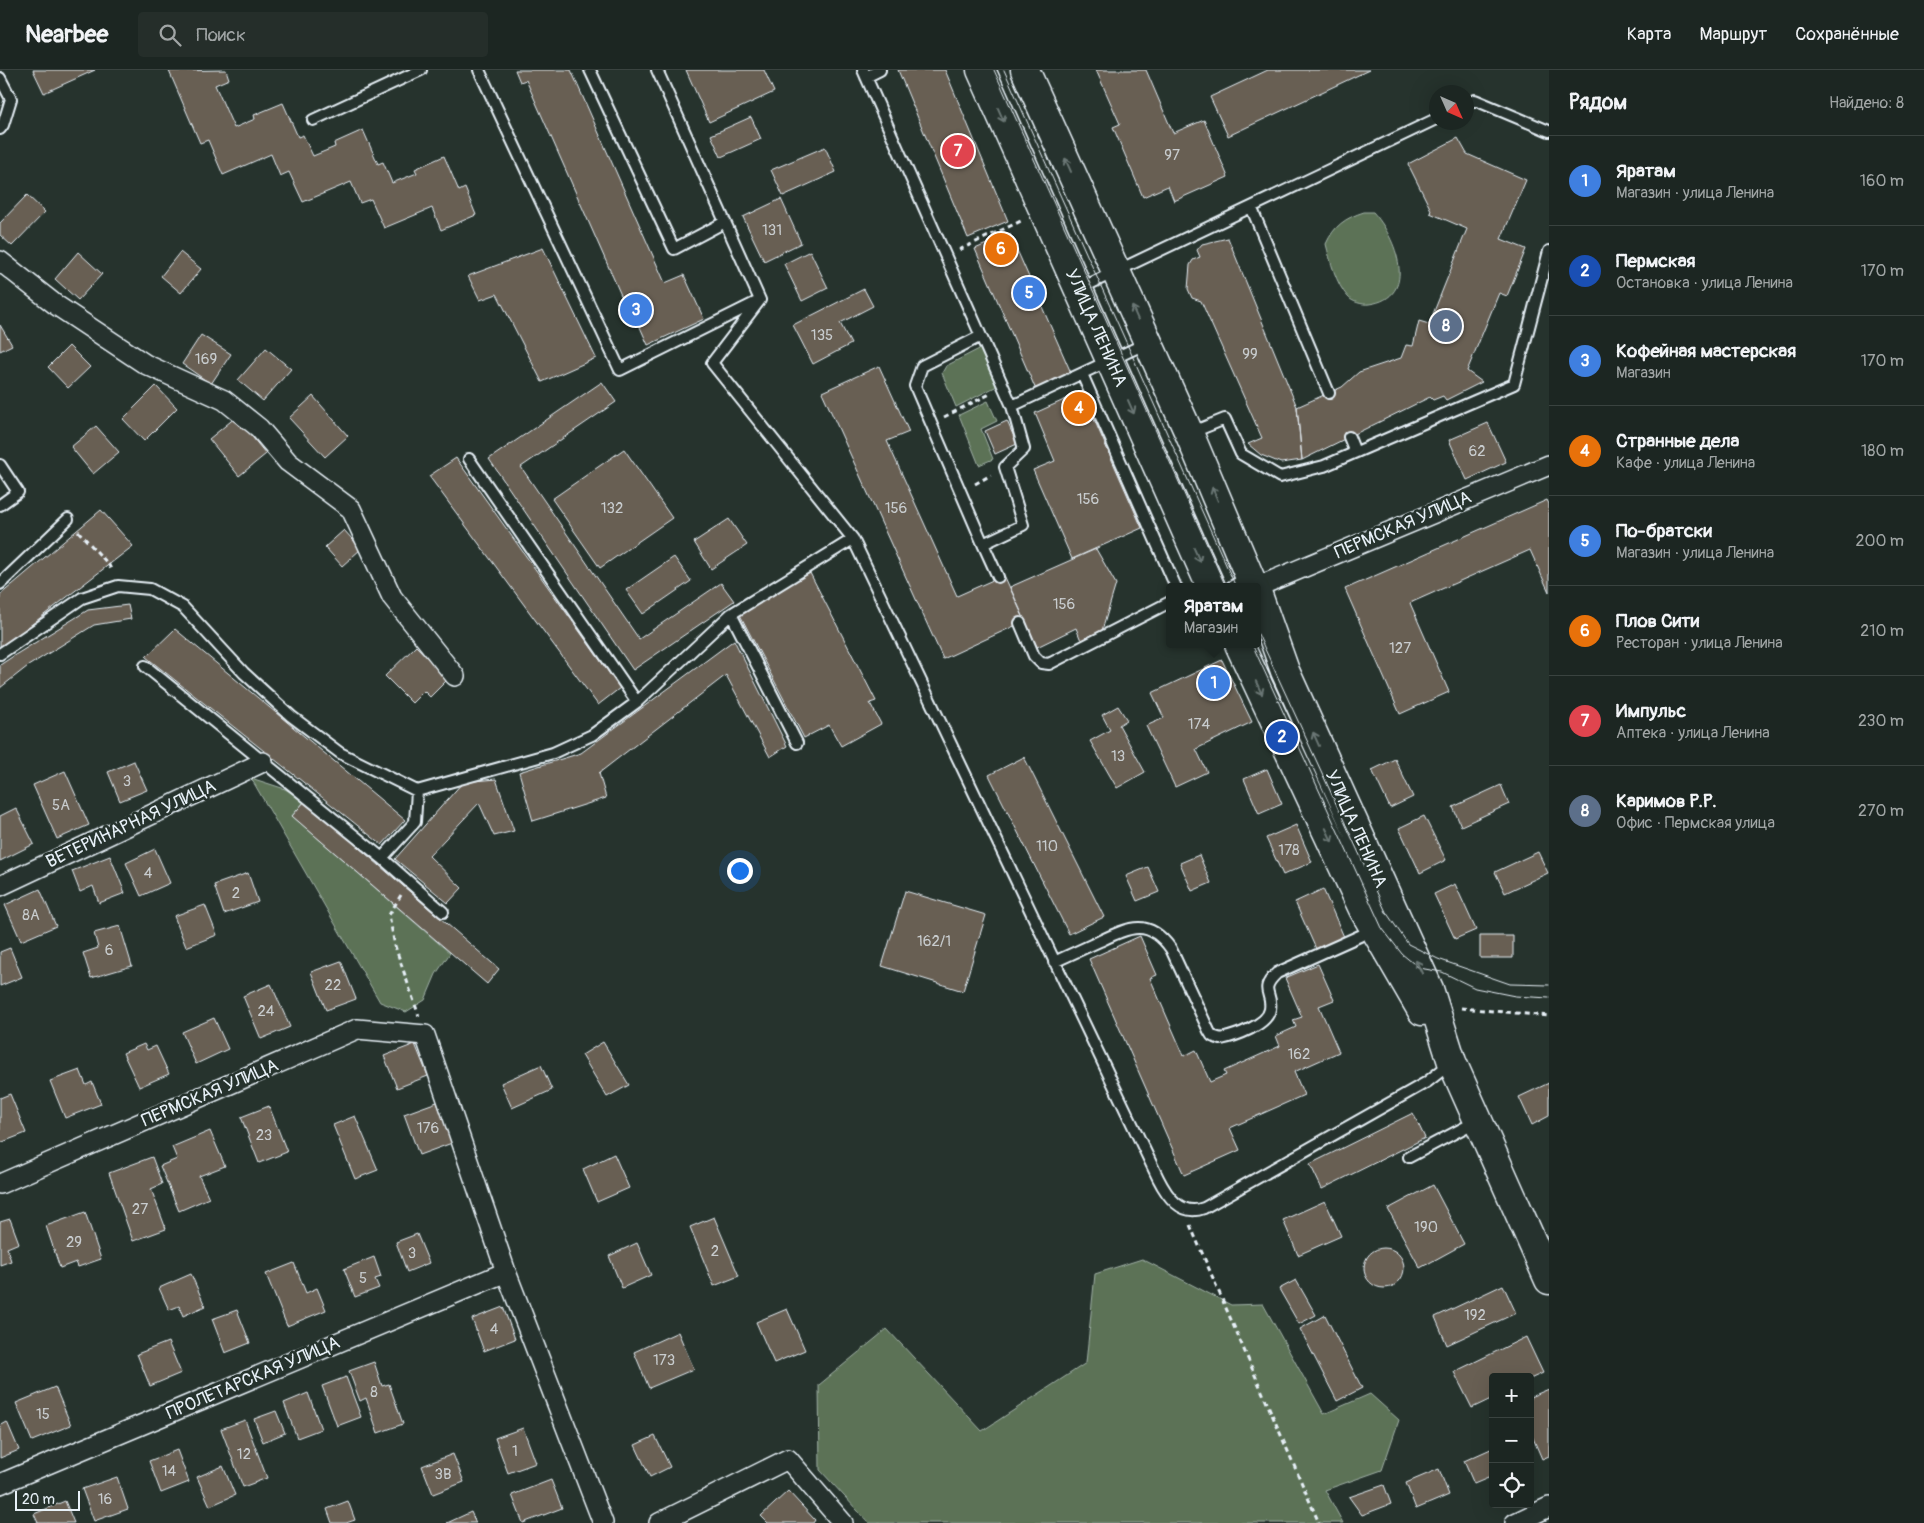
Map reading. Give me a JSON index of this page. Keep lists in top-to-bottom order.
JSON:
{
  "streets": {
    "street": [
      "УЛИЦА ЛЕНИНА",
      "ПЕРМСКАЯ УЛИЦА",
      "ВЕТЕРИНАРНАЯ УЛИЦА",
      "ПРОЛЕТАРСКАЯ УЛИЦА"
    ]
  },
  "house_numbers": [
    "97",
    "131",
    "135",
    "99",
    "169",
    "62",
    "156",
    "132",
    "156",
    "156",
    "127",
    "174",
    "13",
    "3",
    "5А",
    "110",
    "178",
    "4",
    "2",
    "8А",
    "162/1",
    "6",
    "22",
    "24",
    "162",
    "176",
    "23",
    "27",
    "190",
    "29",
    "2",
    "3",
    "5",
    "192",
    "4",
    "173",
    "8",
    "15",
    "1",
    "12",
    "14",
    "3B",
    "16"
  ],
  "scale_bar": "20 m",
  "north": "bottom right",
  "page": {
    "header": "Nearbee",
    "search": "Поиск",
    "nav": ["Карта", "Маршрут", "Сохранённые"],
    "heading": ["Рядом", "Найдено: 8"],
    "pins": [
      "7",
      "6",
      "5",
      "3",
      "8",
      "4",
      "1",
      "2"
    ],
    "list": [
      {
        "mark": "1",
        "name": "Яратам",
        "note": "Магазин · улица Ленина",
        "value": "160 m"
      },
      {
        "mark": "2",
        "name": "Пермская",
        "note": "Остановка · улица Ленина",
        "value": "170 m"
      },
      {
        "mark": "3",
        "name": "Кофейная мастерская",
        "note": "Магазин",
        "value": "170 m"
      },
      {
        "mark": "4",
        "name": "Странные дела",
        "note": "Кафе · улица Ленина",
        "value": "180 m"
      },
      {
        "mark": "5",
        "name": "По-братски",
        "note": "Магазин · улица Ленина",
        "value": "200 m"
      },
      {
        "mark": "6",
        "name": "Плов Сити",
        "note": "Ресторан · улица Ленина",
        "value": "210 m"
      },
      {
        "mark": "7",
        "name": "Импульс",
        "note": "Аптека · улица Ленина",
        "value": "230 m"
      },
      {
        "mark": "8",
        "name": "Каримов Р.Р.",
        "note": "Офис · Пермская улица",
        "value": "270 m"
      }
    ],
    "popup": ["Яратам", "Магазин"],
    "map_buttons": ["+", "−"],
    "scale": "20 m"
  }
}
